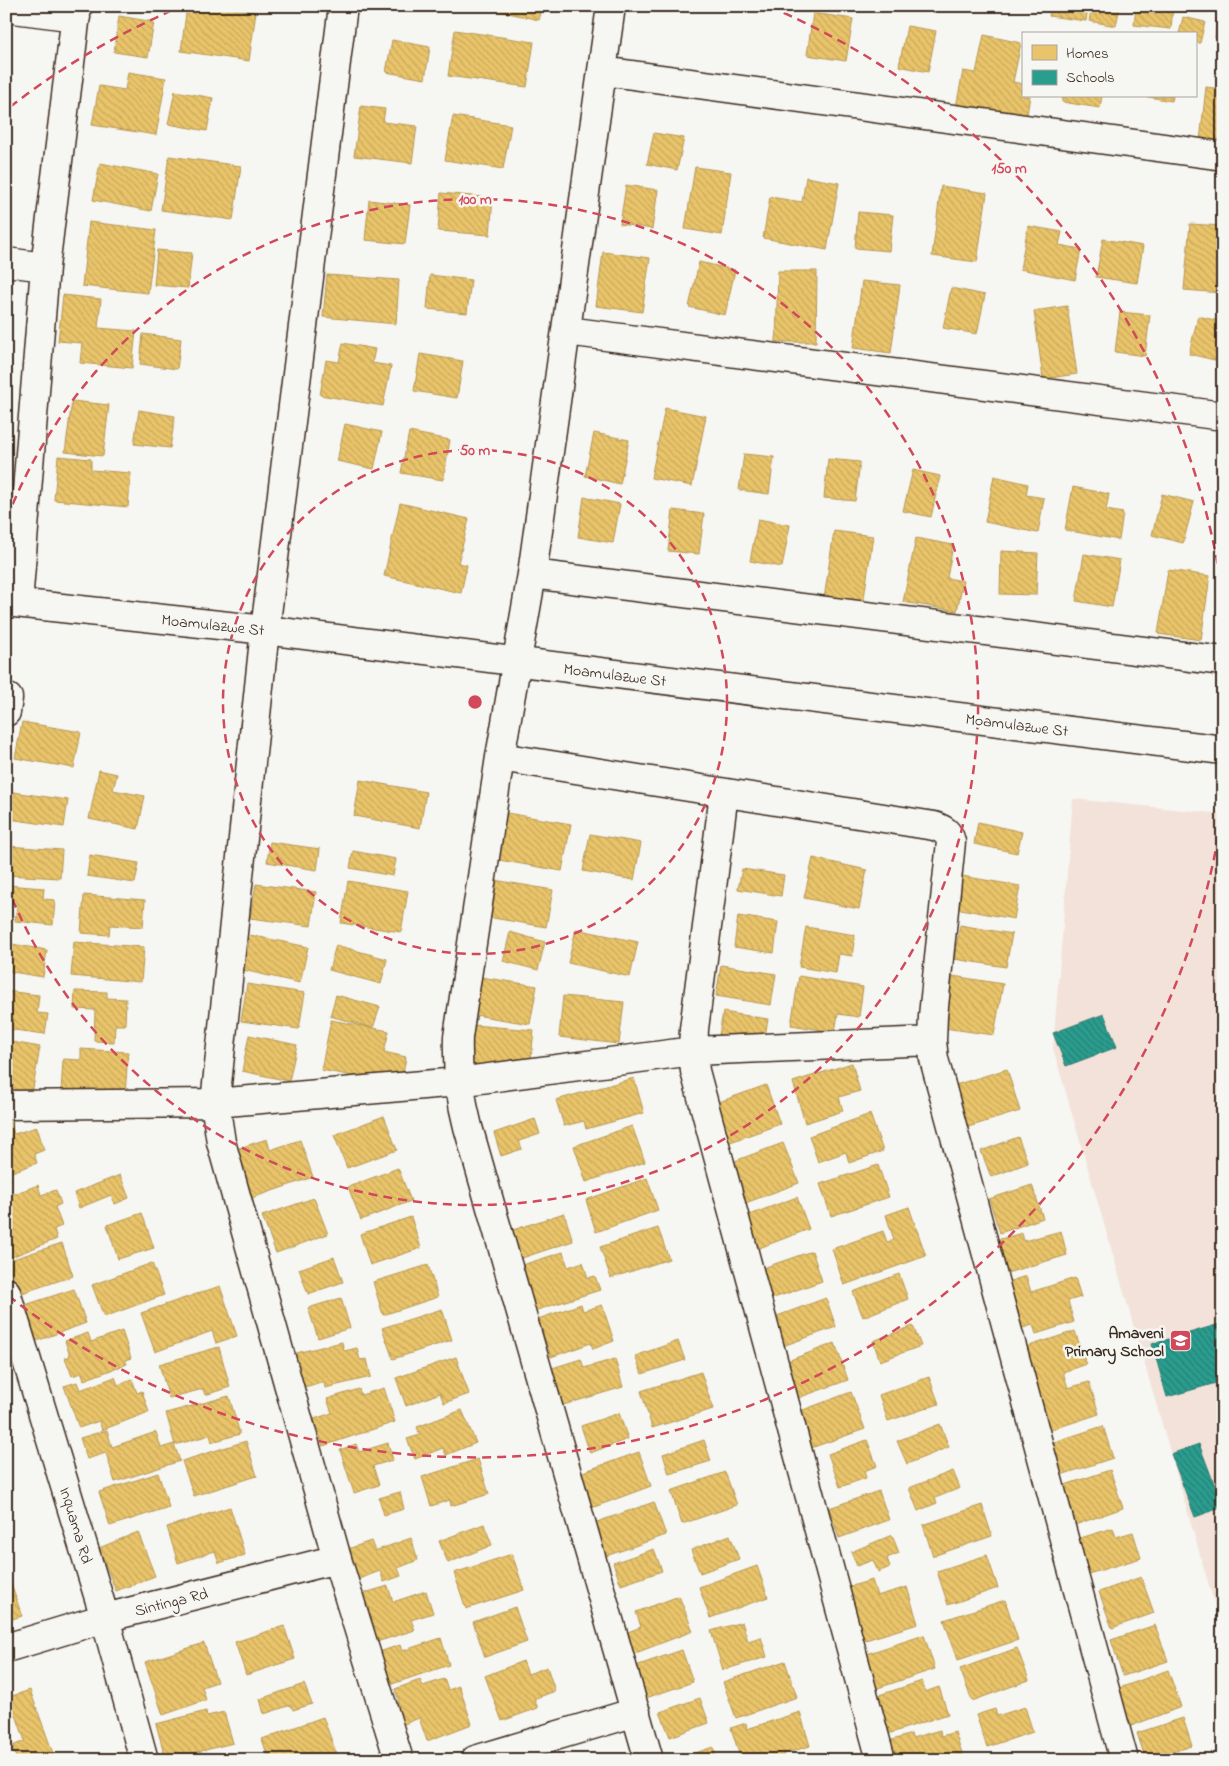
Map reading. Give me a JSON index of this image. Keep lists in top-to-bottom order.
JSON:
{
  "streets": {
    "street": ["Moamulazwe St", "Inquama Rd", "Sintinga Rd"]
  },
  "crossings": [
    ["Inquama Rd", "Sintinga Rd"]
  ],
  "places": {
    "school or university": ["Amaveni Primary School"]
  },
  "legend": ["Homes", "Schools"],
  "rings": ["150 m", "100 m", "50 m"]
}
